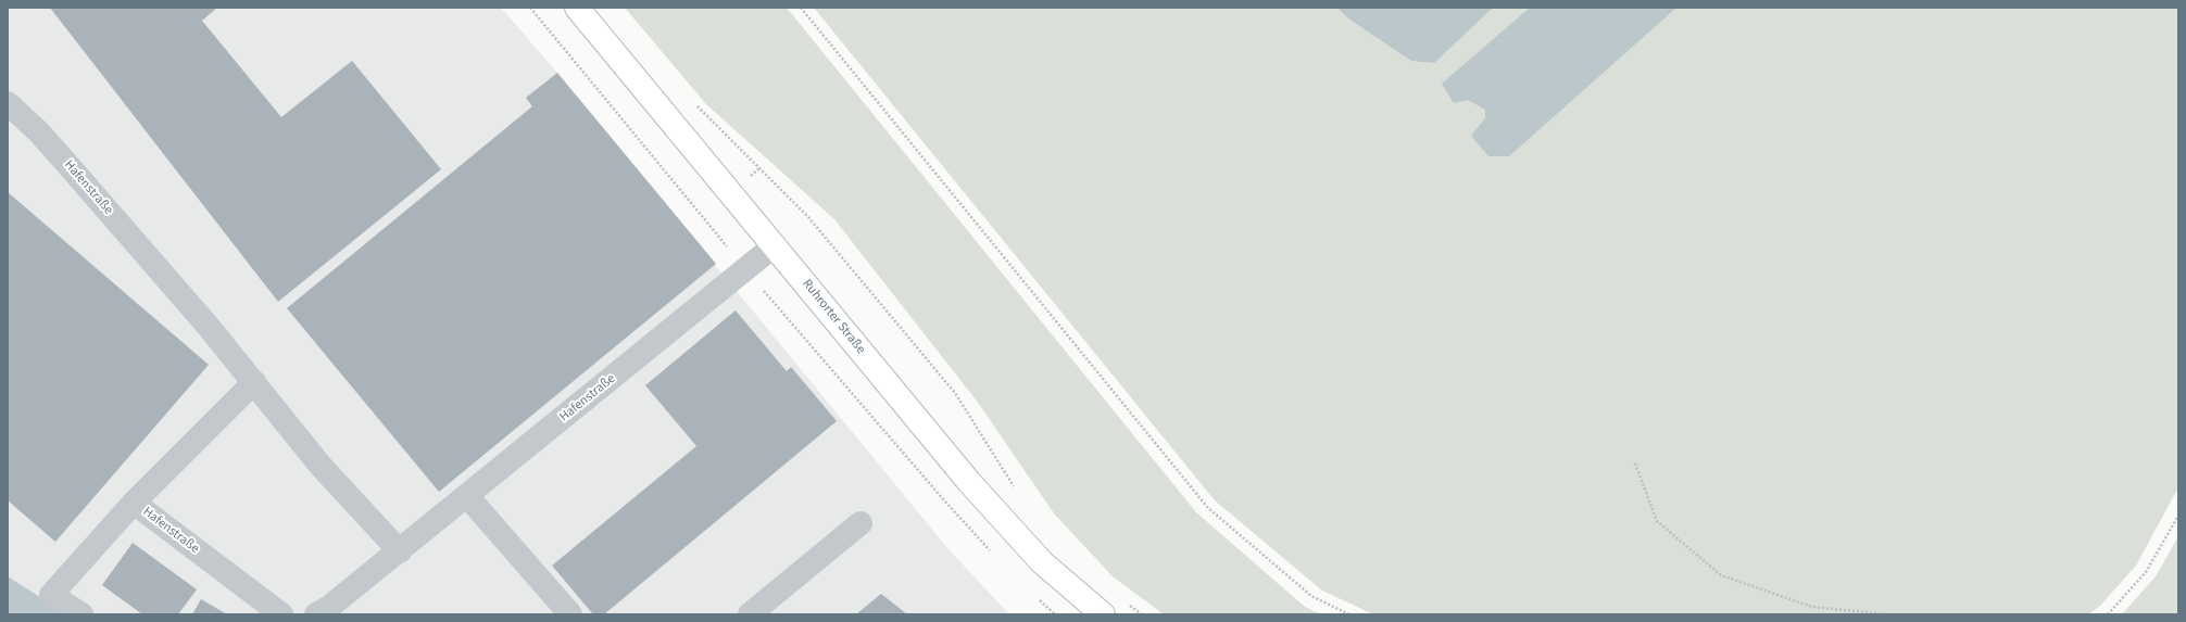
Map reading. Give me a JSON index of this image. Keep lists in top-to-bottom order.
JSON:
{
  "streets": {
    "main road": ["Ruhrorter Straße"],
    "street": ["Hafenstraße"]
  },
  "crossings": [
    ["Hafenstraße", "Ruhrorter Straße"]
  ]
}
